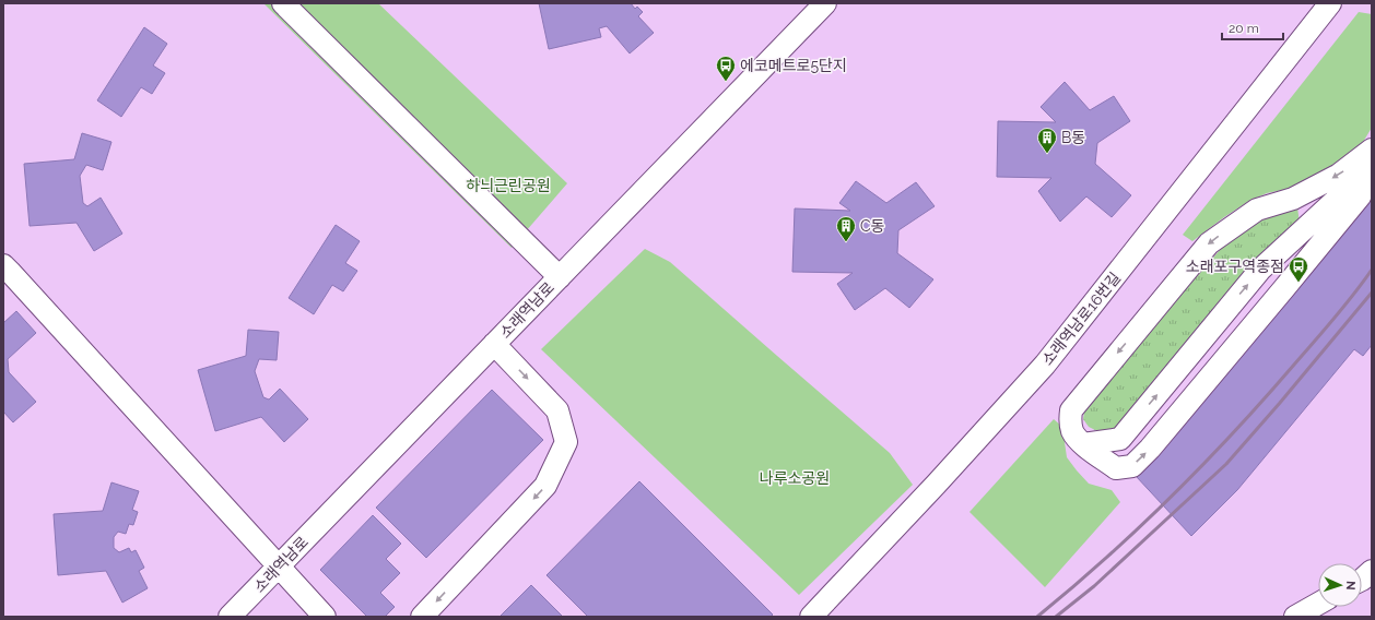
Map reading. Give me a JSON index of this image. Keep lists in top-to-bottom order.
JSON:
{
  "streets": {
    "street": ["소래역남로", "소래역남로16번길"]
  },
  "parks": ["하늬근린공원", "나루소공원"],
  "places": {
    "bus stop": ["에코메트로5단지", "소래포구역종점"],
    "building": ["B동", "C동"]
  },
  "scale_bar": "20 m",
  "north": "right"
}
